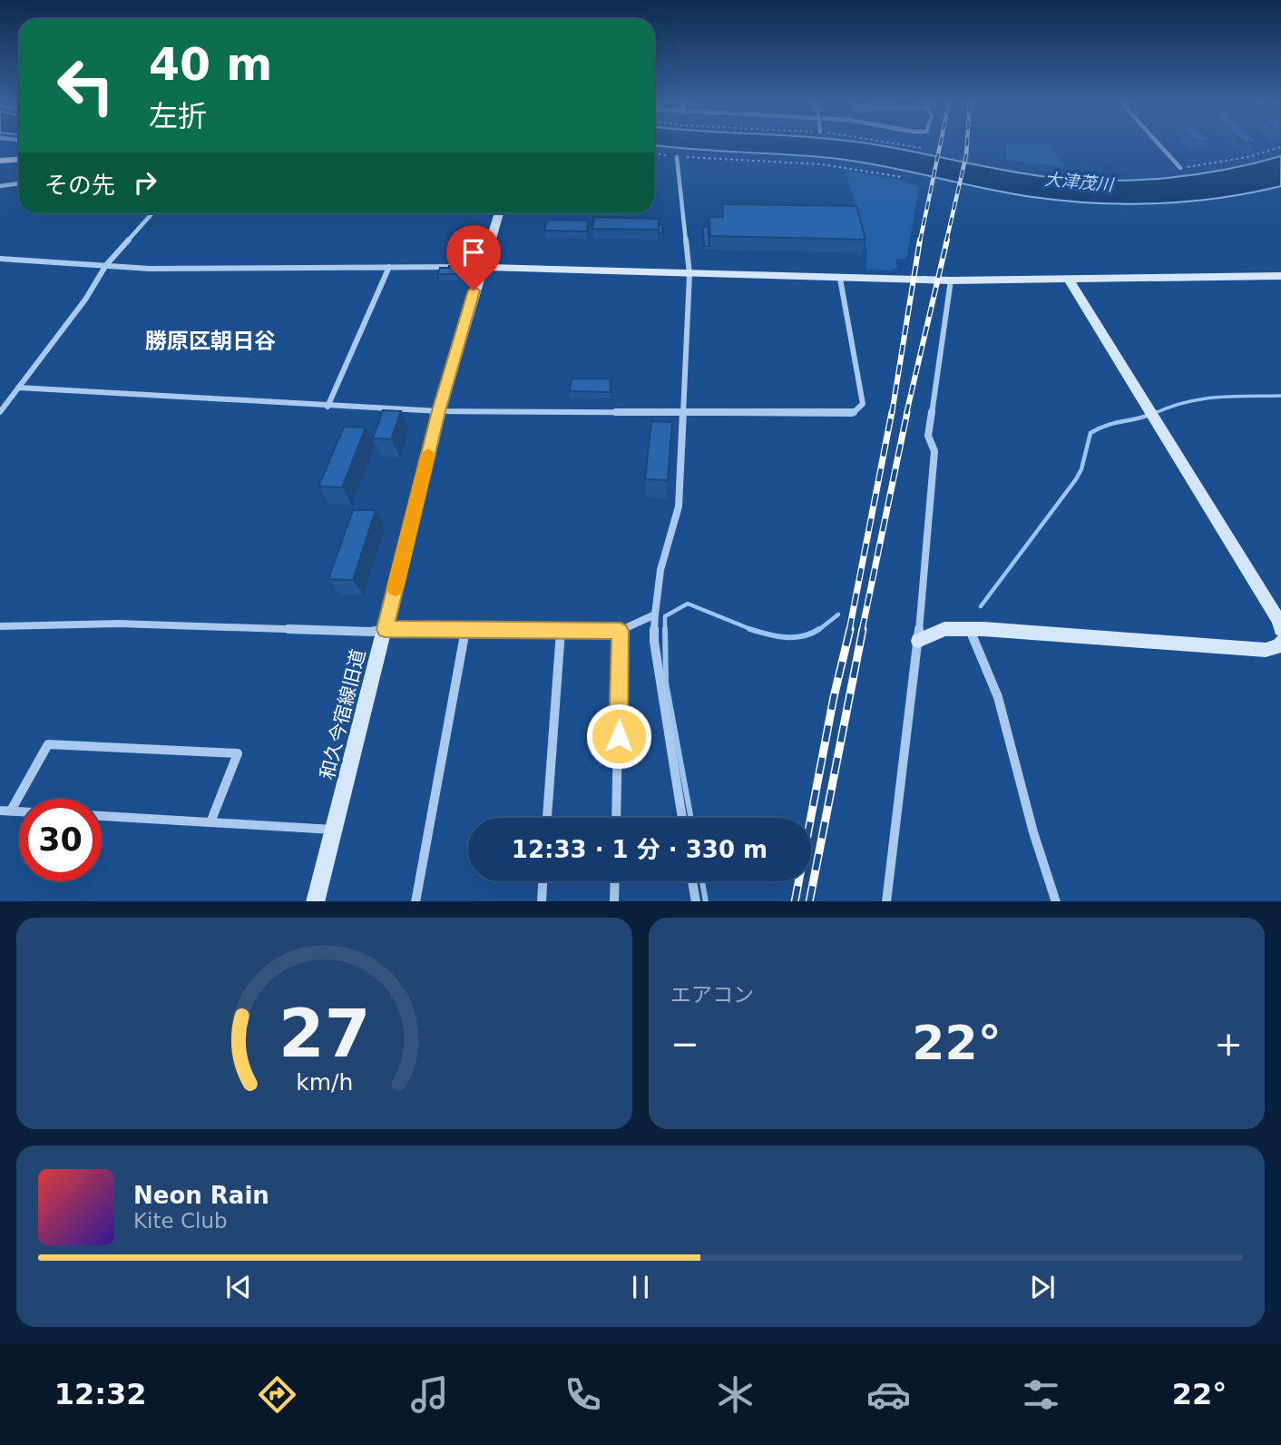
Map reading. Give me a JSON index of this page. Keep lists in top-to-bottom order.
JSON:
{
  "streets": {
    "street": ["和久今宿線旧道"]
  },
  "districts": ["勝原区朝日谷"],
  "water": ["大津茂川"],
  "page": {
    "turn": ["40 m", "左折"],
    "then": "その先",
    "limit": "30",
    "trip": "12:33 · 1 分 · 330 m",
    "tile": "エアコン",
    "heat": ["−", "22°", "+"],
    "song": ["Neon Rain", "Kite Club"],
    "tabs": ["12:32", "22°"],
    "gauge": ["27", "km/h"]
  }
}
